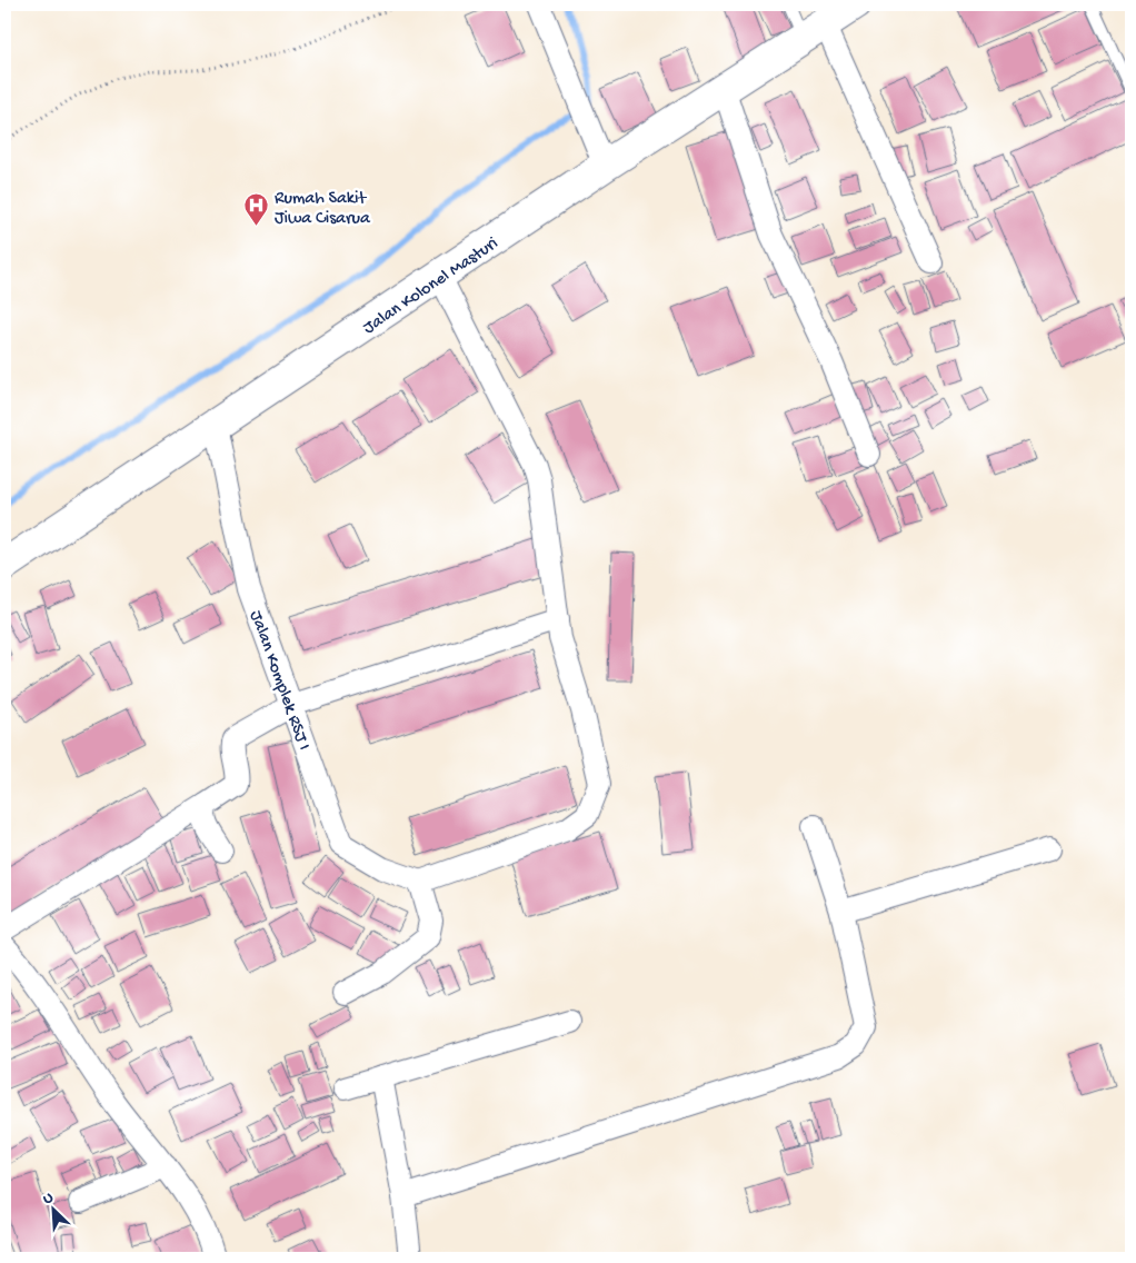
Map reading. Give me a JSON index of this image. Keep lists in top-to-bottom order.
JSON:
{
  "streets": {
    "main road": ["Jalan Kolonel Masturi"],
    "street": ["Jalan Komplek RSJ I"]
  },
  "crossings": [
    ["Jalan Kolonel Masturi", "Jalan Komplek RSJ I"]
  ],
  "places": {
    "hospital": ["Rumah Sakit Jiwa Cisarua"]
  },
  "north": "top left"
}
